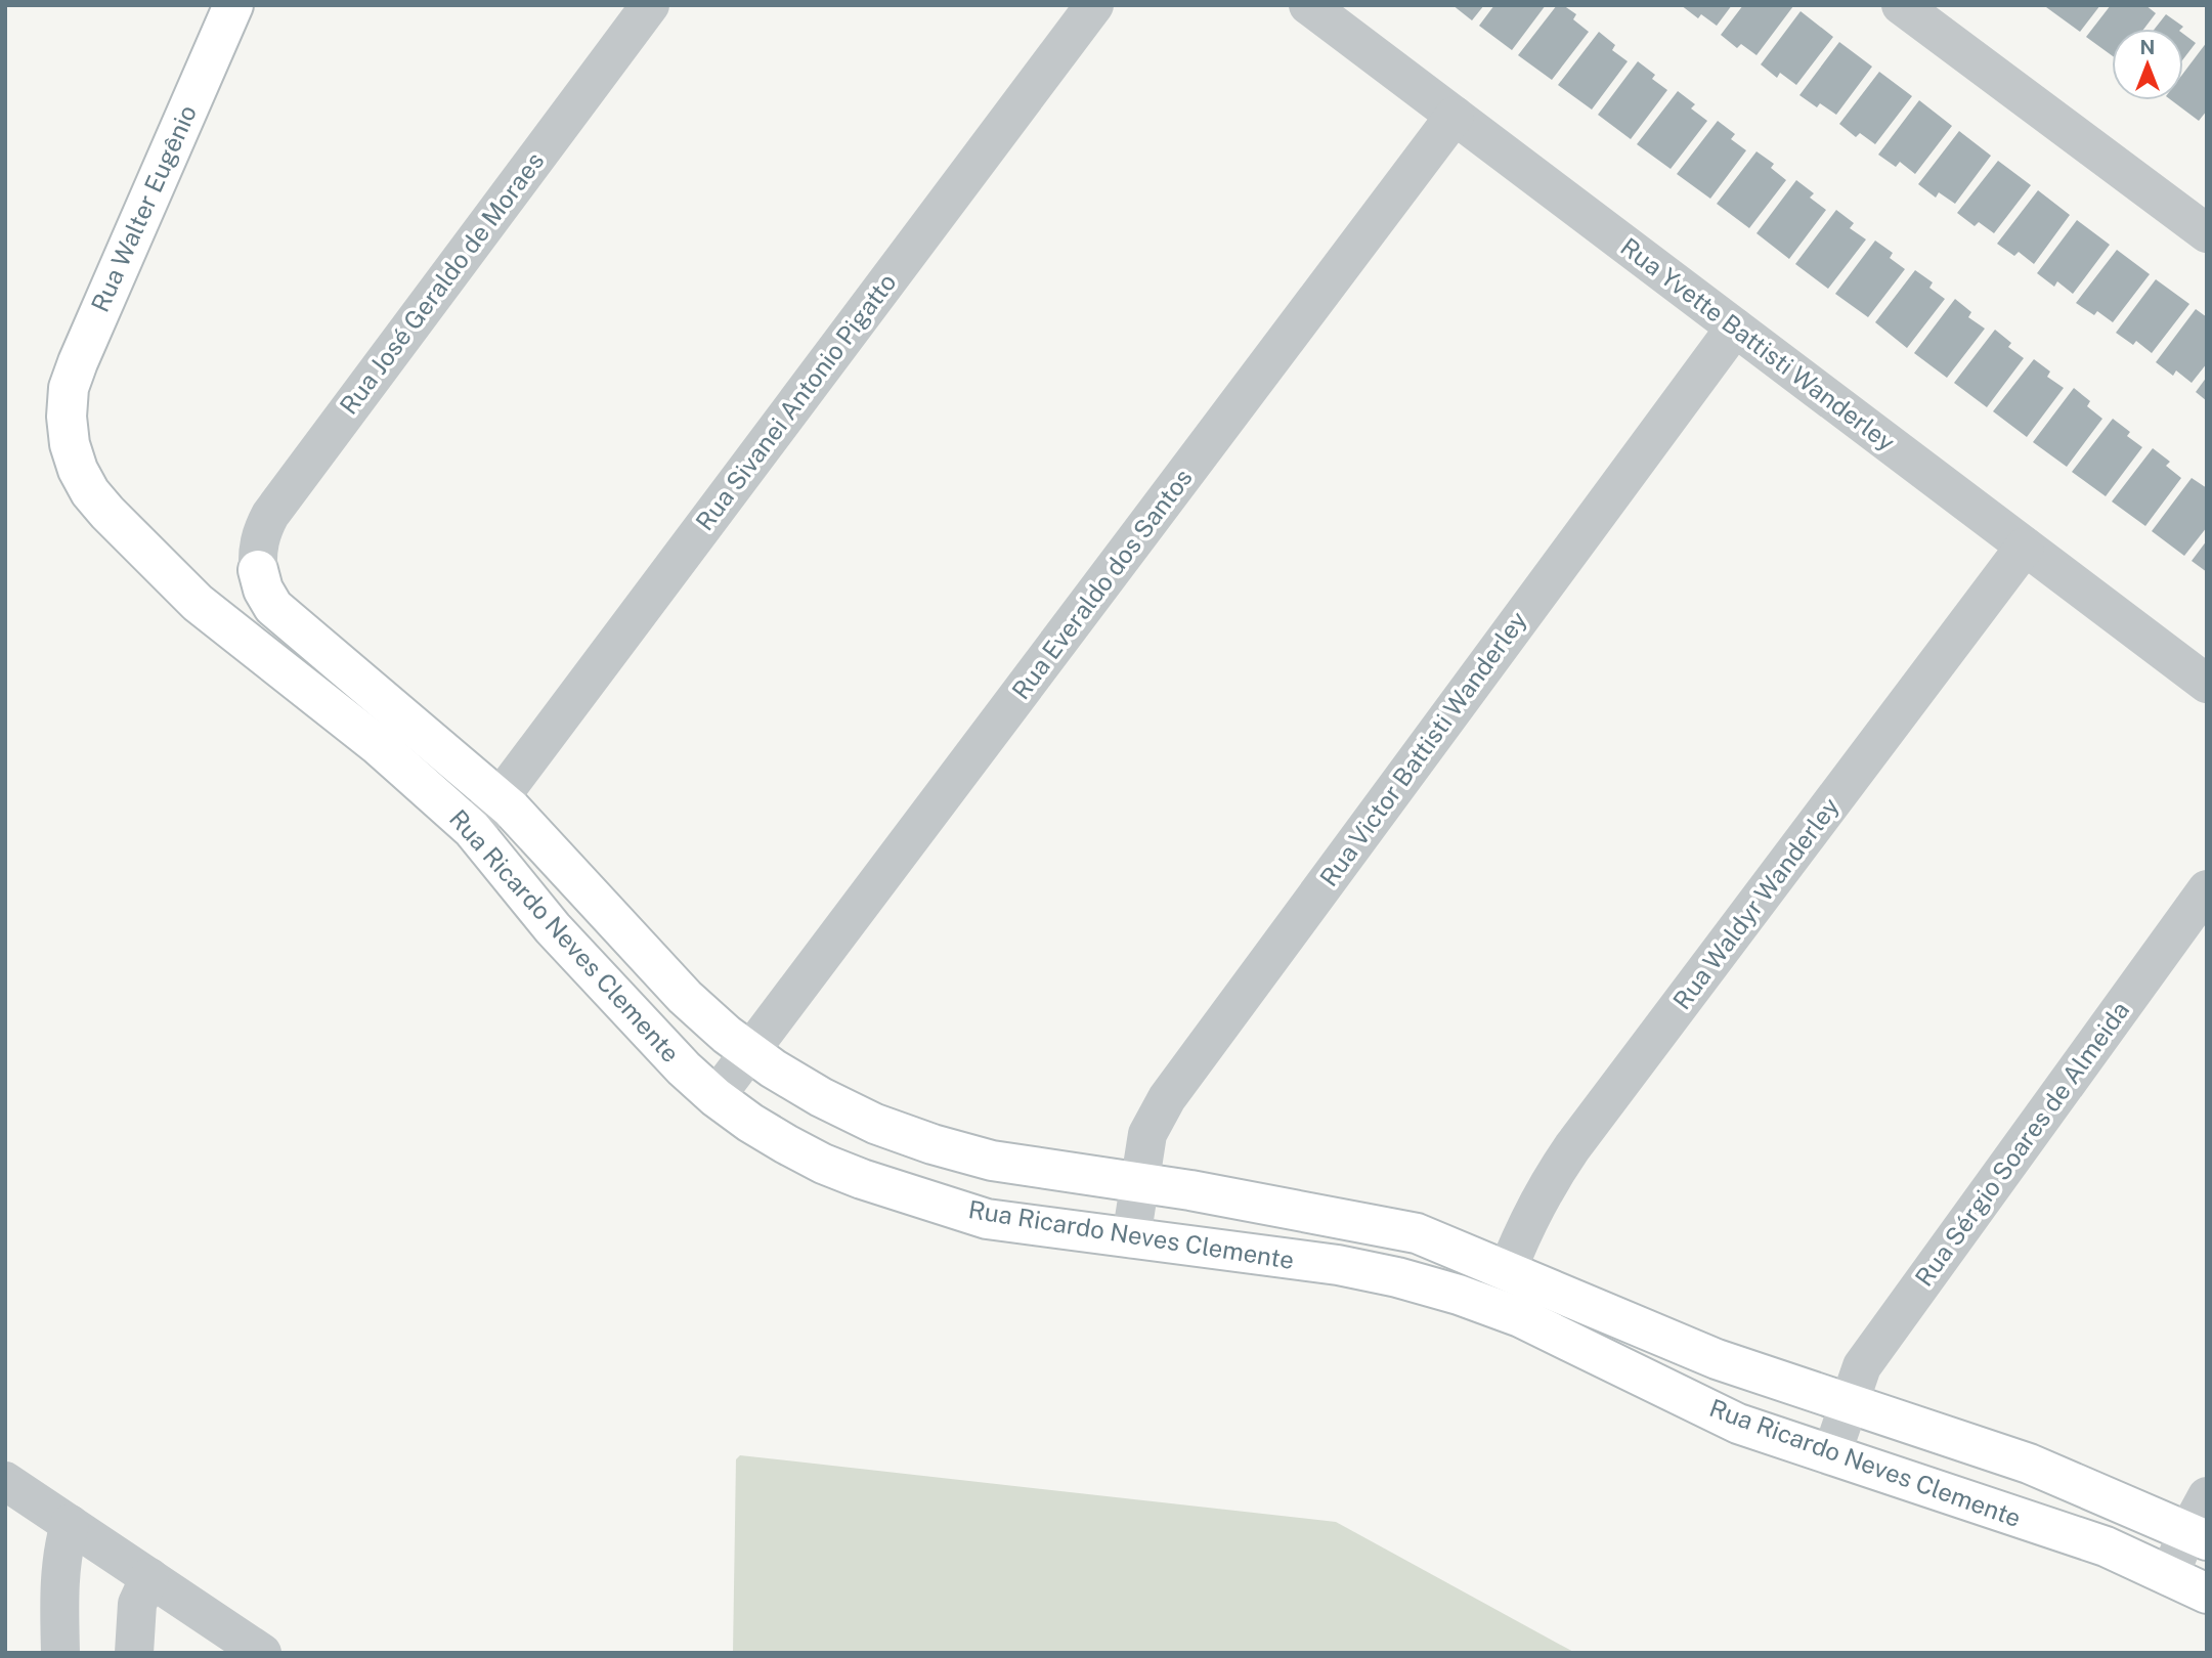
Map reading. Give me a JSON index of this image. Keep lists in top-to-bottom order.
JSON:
{
  "streets": {
    "street": [
      "Rua Walter Eugênio",
      "Rua José Geraldo de Moraes",
      "Rua Yvette Battisti Wanderley",
      "Rua Sivanei Antonio Pigatto",
      "Rua Everaldo dos Santos",
      "Rua Victor Battisti Wanderley",
      "Rua Waldyr Wanderley",
      "Rua Ricardo Neves Clemente",
      "Rua Sérgio Soares de Almeida"
    ]
  },
  "crossings": [
    ["Rua Walter Eugênio", "Rua Ricardo Neves Clemente"],
    ["Rua José Geraldo de Moraes", "Rua Ricardo Neves Clemente"],
    ["Rua Yvette Battisti Wanderley", "Rua Everaldo dos Santos"],
    ["Rua Yvette Battisti Wanderley", "Rua Victor Battisti Wanderley"],
    ["Rua Yvette Battisti Wanderley", "Rua Waldyr Wanderley"],
    ["Rua Sivanei Antonio Pigatto", "Rua Ricardo Neves Clemente"],
    ["Rua Everaldo dos Santos", "Rua Ricardo Neves Clemente"],
    ["Rua Victor Battisti Wanderley", "Rua Ricardo Neves Clemente"],
    ["Rua Waldyr Wanderley", "Rua Ricardo Neves Clemente"],
    ["Rua Ricardo Neves Clemente", "Rua Sérgio Soares de Almeida"]
  ],
  "north": "top"
}
